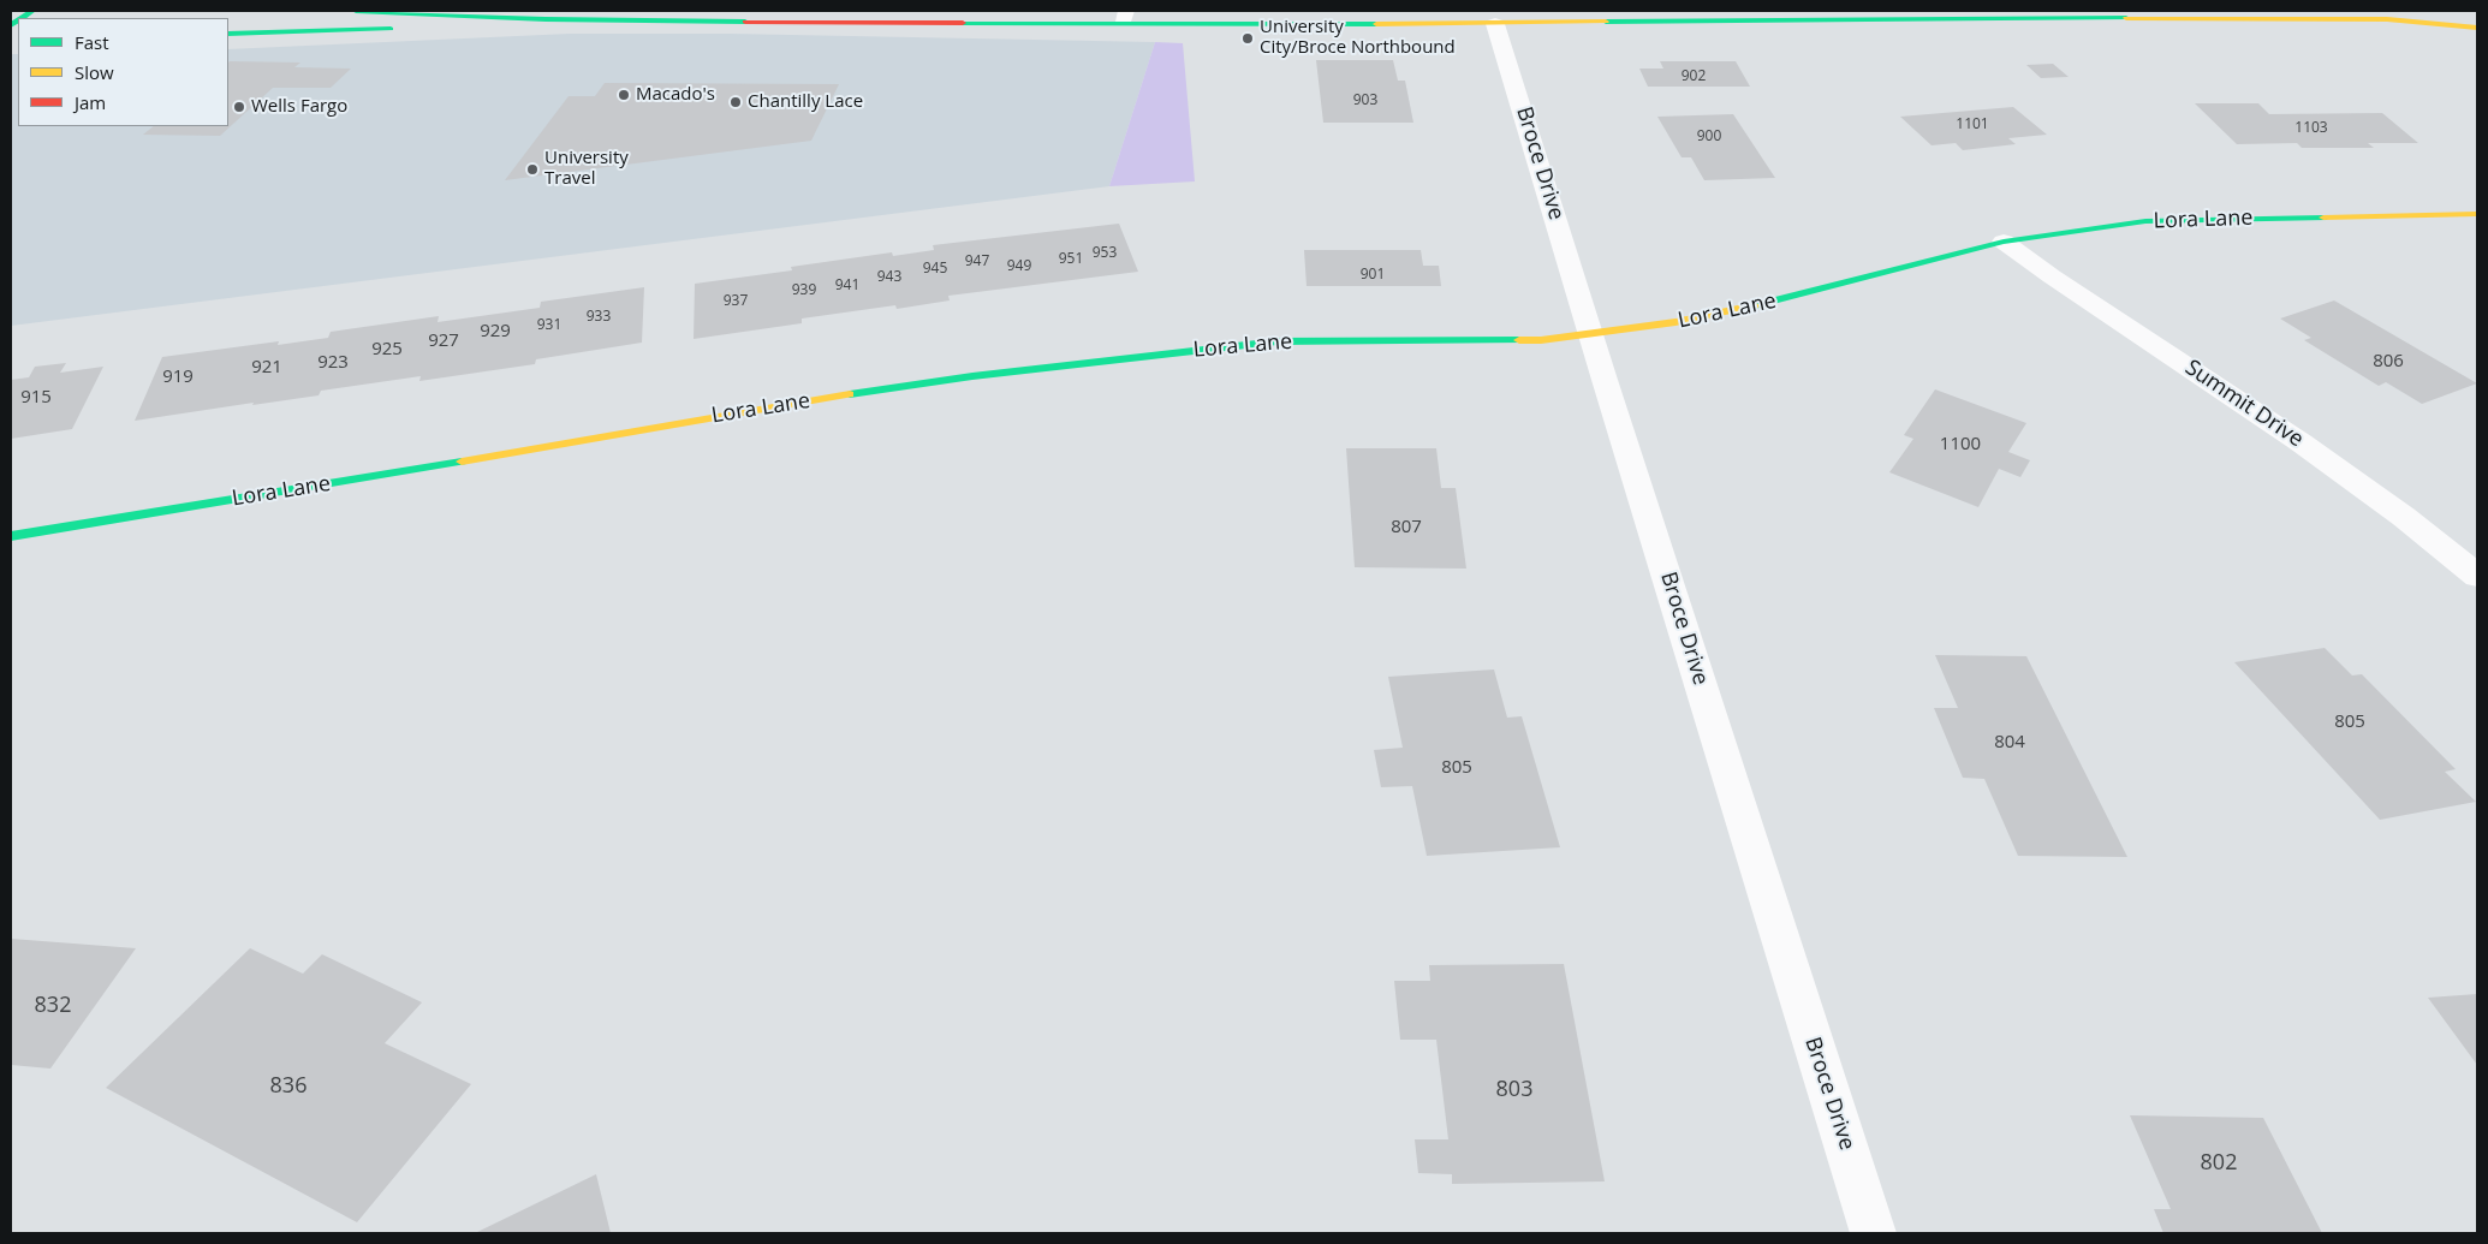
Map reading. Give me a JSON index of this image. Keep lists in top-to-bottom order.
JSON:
{
  "streets": {
    "main road": ["Lora Lane"],
    "street": ["Broce Drive", "Summit Drive"]
  },
  "crossings": [
    ["Broce Drive", "Lora Lane"],
    ["Lora Lane", "Summit Drive"]
  ],
  "places": [
    "University City/Broce Northbound",
    "Macado's",
    "Chantilly Lace",
    "Wells Fargo",
    "University Travel"
  ],
  "house_numbers": [
    "902",
    "903",
    "1101",
    "1103",
    "900",
    "953",
    "951",
    "947",
    "949",
    "945",
    "901",
    "943",
    "941",
    "939",
    "937",
    "933",
    "931",
    "929",
    "927",
    "925",
    "806",
    "923",
    "921",
    "919",
    "915",
    "1100",
    "807",
    "805",
    "804",
    "805",
    "832",
    "836",
    "803",
    "802"
  ],
  "legend": ["Fast", "Slow", "Jam"]
}
